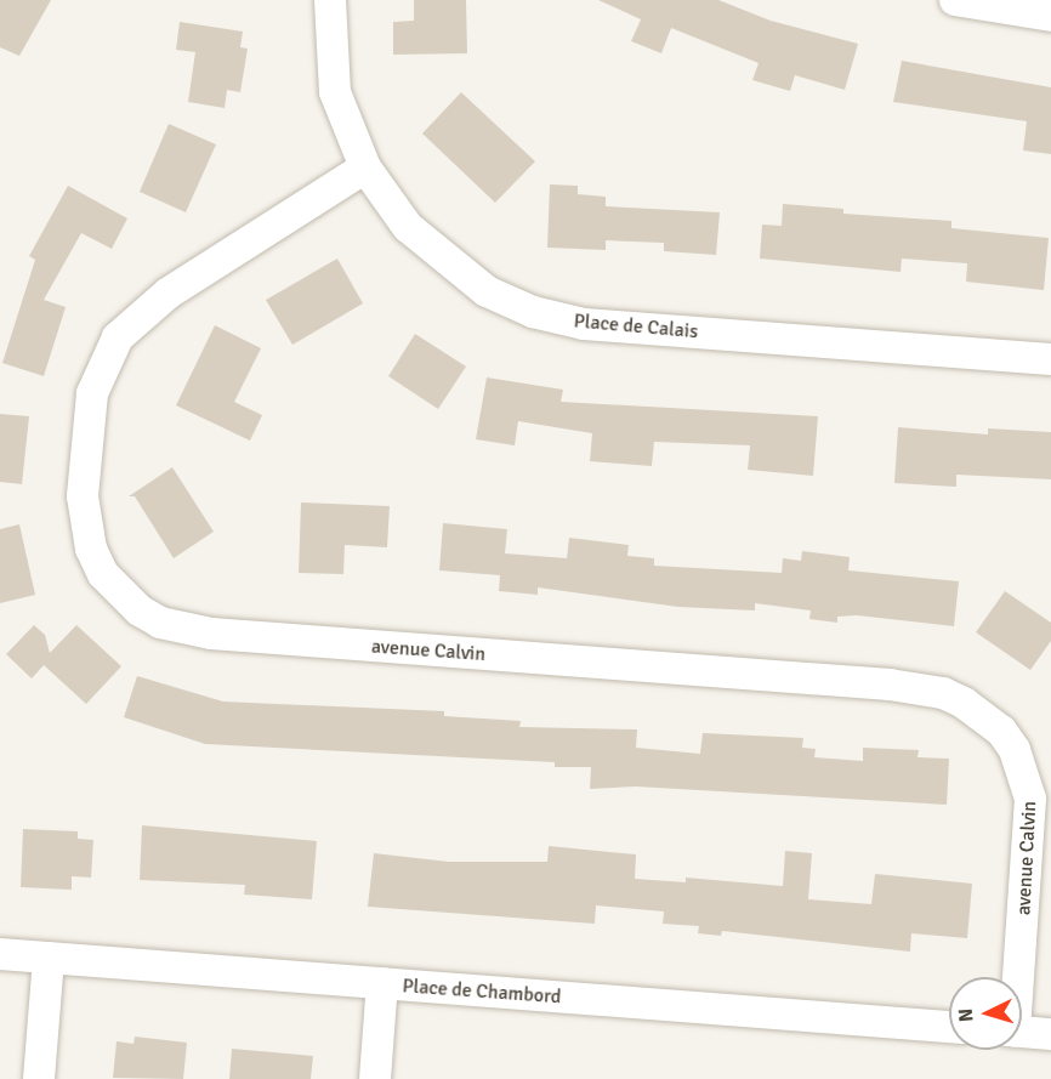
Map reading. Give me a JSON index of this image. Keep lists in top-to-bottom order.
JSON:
{
  "streets": {
    "street": ["Place de Calais", "avenue Calvin", "Place de Chambord"]
  },
  "crossings": [
    ["Place de Calais", "avenue Calvin"]
  ],
  "north": "left"
}
